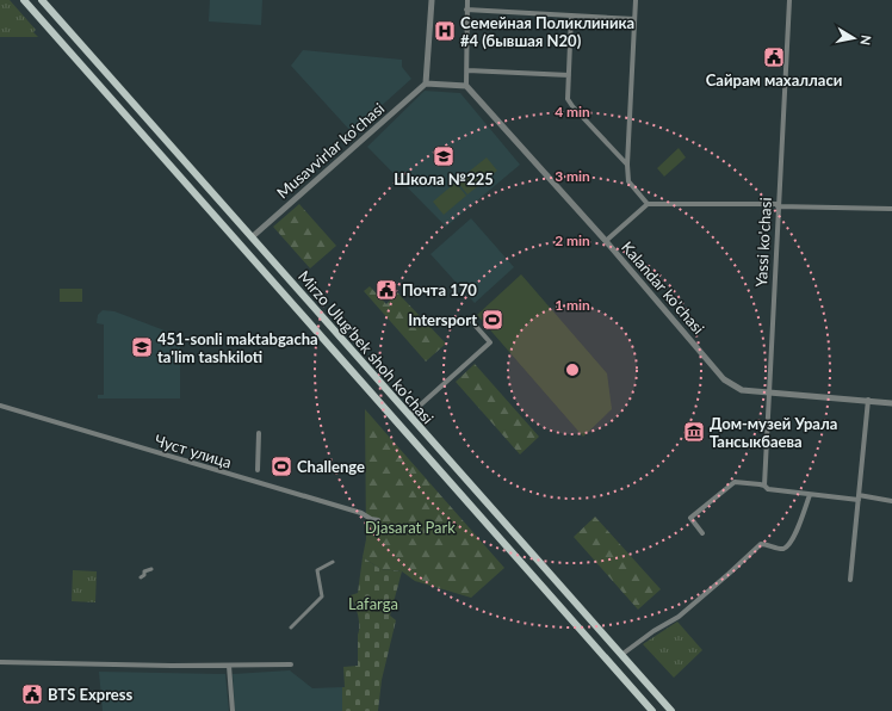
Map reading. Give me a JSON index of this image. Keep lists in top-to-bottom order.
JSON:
{
  "streets": {
    "main road": ["Mirzo Ulug'bek shoh ko'chasi"],
    "street": [
      "Musavvirlar ko'chasi",
      "Yassi ko'chasi",
      "Kalandar ko'chasi",
      "Чуст улица"
    ]
  },
  "crossings": [
    ["Musavvirlar ko'chasi", "Mirzo Ulug'bek shoh ko'chasi"],
    ["Yassi ko'chasi", "Kalandar ko'chasi"]
  ],
  "parks": ["Djasarat Park", "Lafarga"],
  "places": {
    "hospital": ["Семейная Поликлиника #4 (бывшая N20)"],
    "public building": ["Сайрам махалласи", "Почта 170", "BTS Express"],
    "school or university": ["Школа №225", "451-sonli maktabgacha ta'lim tashkiloti"],
    "sports": ["Intersport", "Challenge"],
    "museum": ["Дом-музей Урала Тансыкбаева"]
  },
  "north": "right",
  "rings": [
    "4 min",
    "3 min",
    "2 min",
    "1 min"
  ]
}
